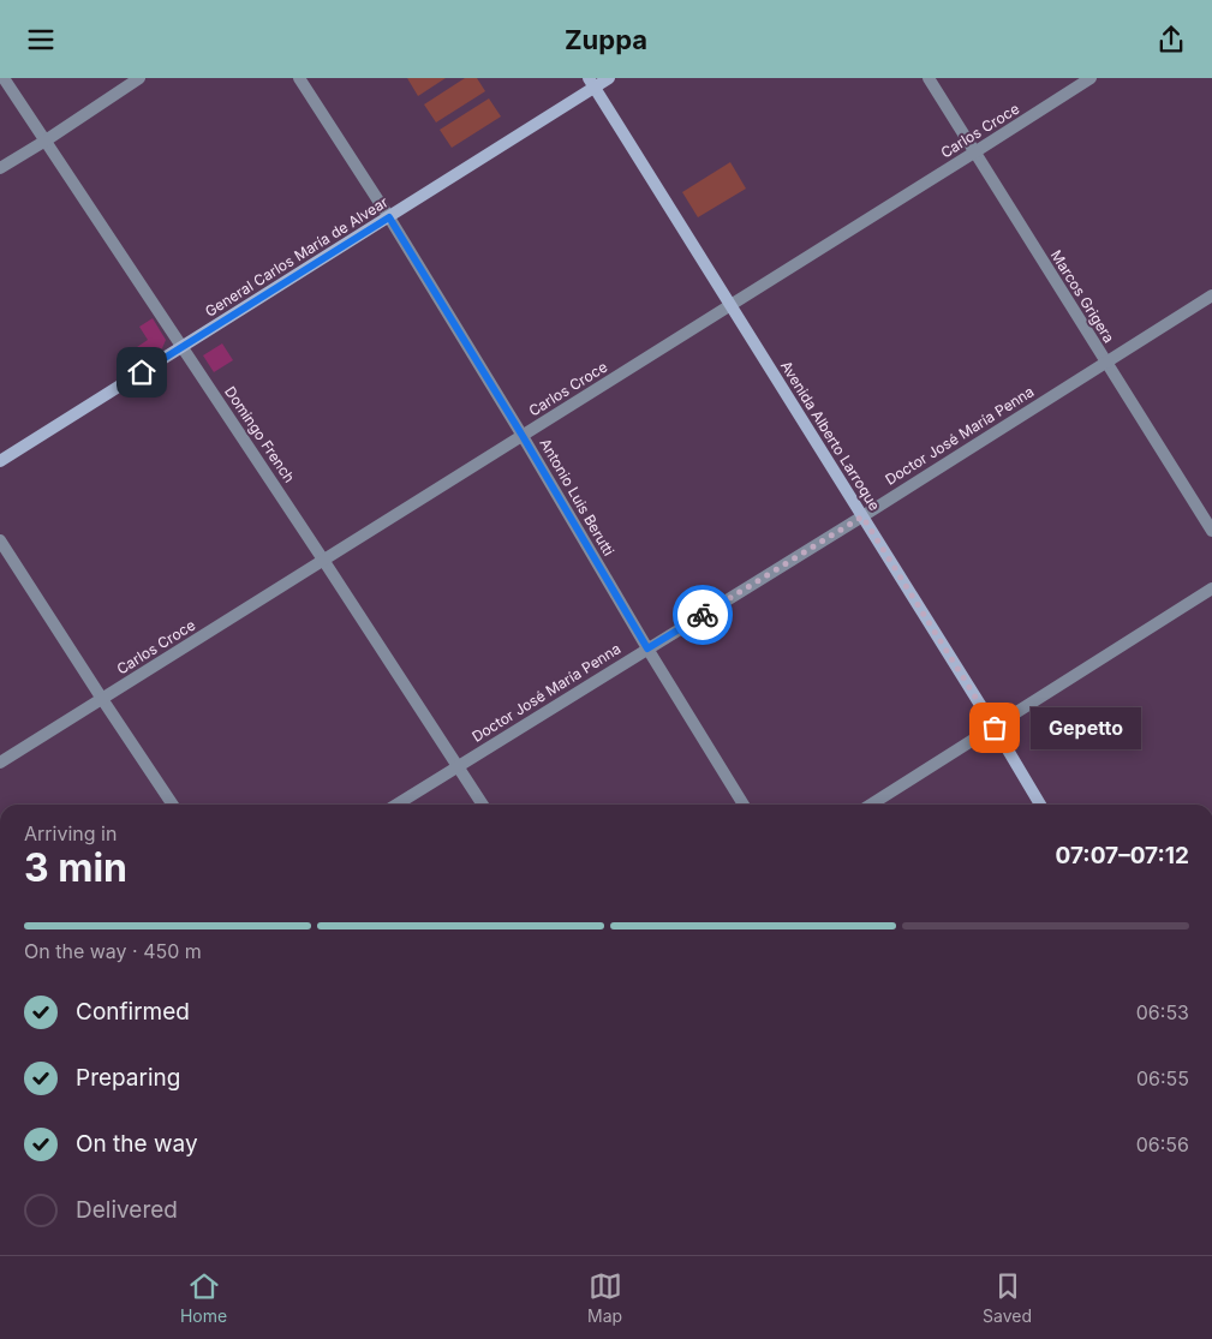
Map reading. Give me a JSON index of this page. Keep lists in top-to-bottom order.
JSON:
{
  "streets": {
    "main road": ["General Carlos María de Alvear", "Avenida Alberto Larroque"],
    "street": [
      "Carlos Croce",
      "Marcos Grigera",
      "Domingo French",
      "Doctor José María Penna",
      "Antonio Luis Berutti"
    ]
  },
  "crossings": [
    ["Carlos Croce", "Marcos Grigera"],
    ["Carlos Croce", "Domingo French"],
    ["Carlos Croce", "Avenida Alberto Larroque"],
    ["Carlos Croce", "Antonio Luis Berutti"],
    ["General Carlos María de Alvear", "Domingo French"],
    ["General Carlos María de Alvear", "Avenida Alberto Larroque"],
    ["General Carlos María de Alvear", "Antonio Luis Berutti"],
    ["Marcos Grigera", "Doctor José María Penna"],
    ["Domingo French", "Doctor José María Penna"],
    ["Avenida Alberto Larroque", "Doctor José María Penna"],
    ["Doctor José María Penna", "Antonio Luis Berutti"]
  ],
  "places": ["Gepetto"],
  "page": {
    "header": "Zuppa",
    "bubble": "Gepetto",
    "heading": ["3 min", "Arriving in", "07:07–07:12"],
    "bar": "On the way · 450 m",
    "list": [
      ["Confirmed", "06:53"],
      ["Preparing", "06:55"],
      ["On the way", "06:56"],
      "Delivered"
    ],
    "tabs": ["Home", "Map", "Saved"]
  }
}
